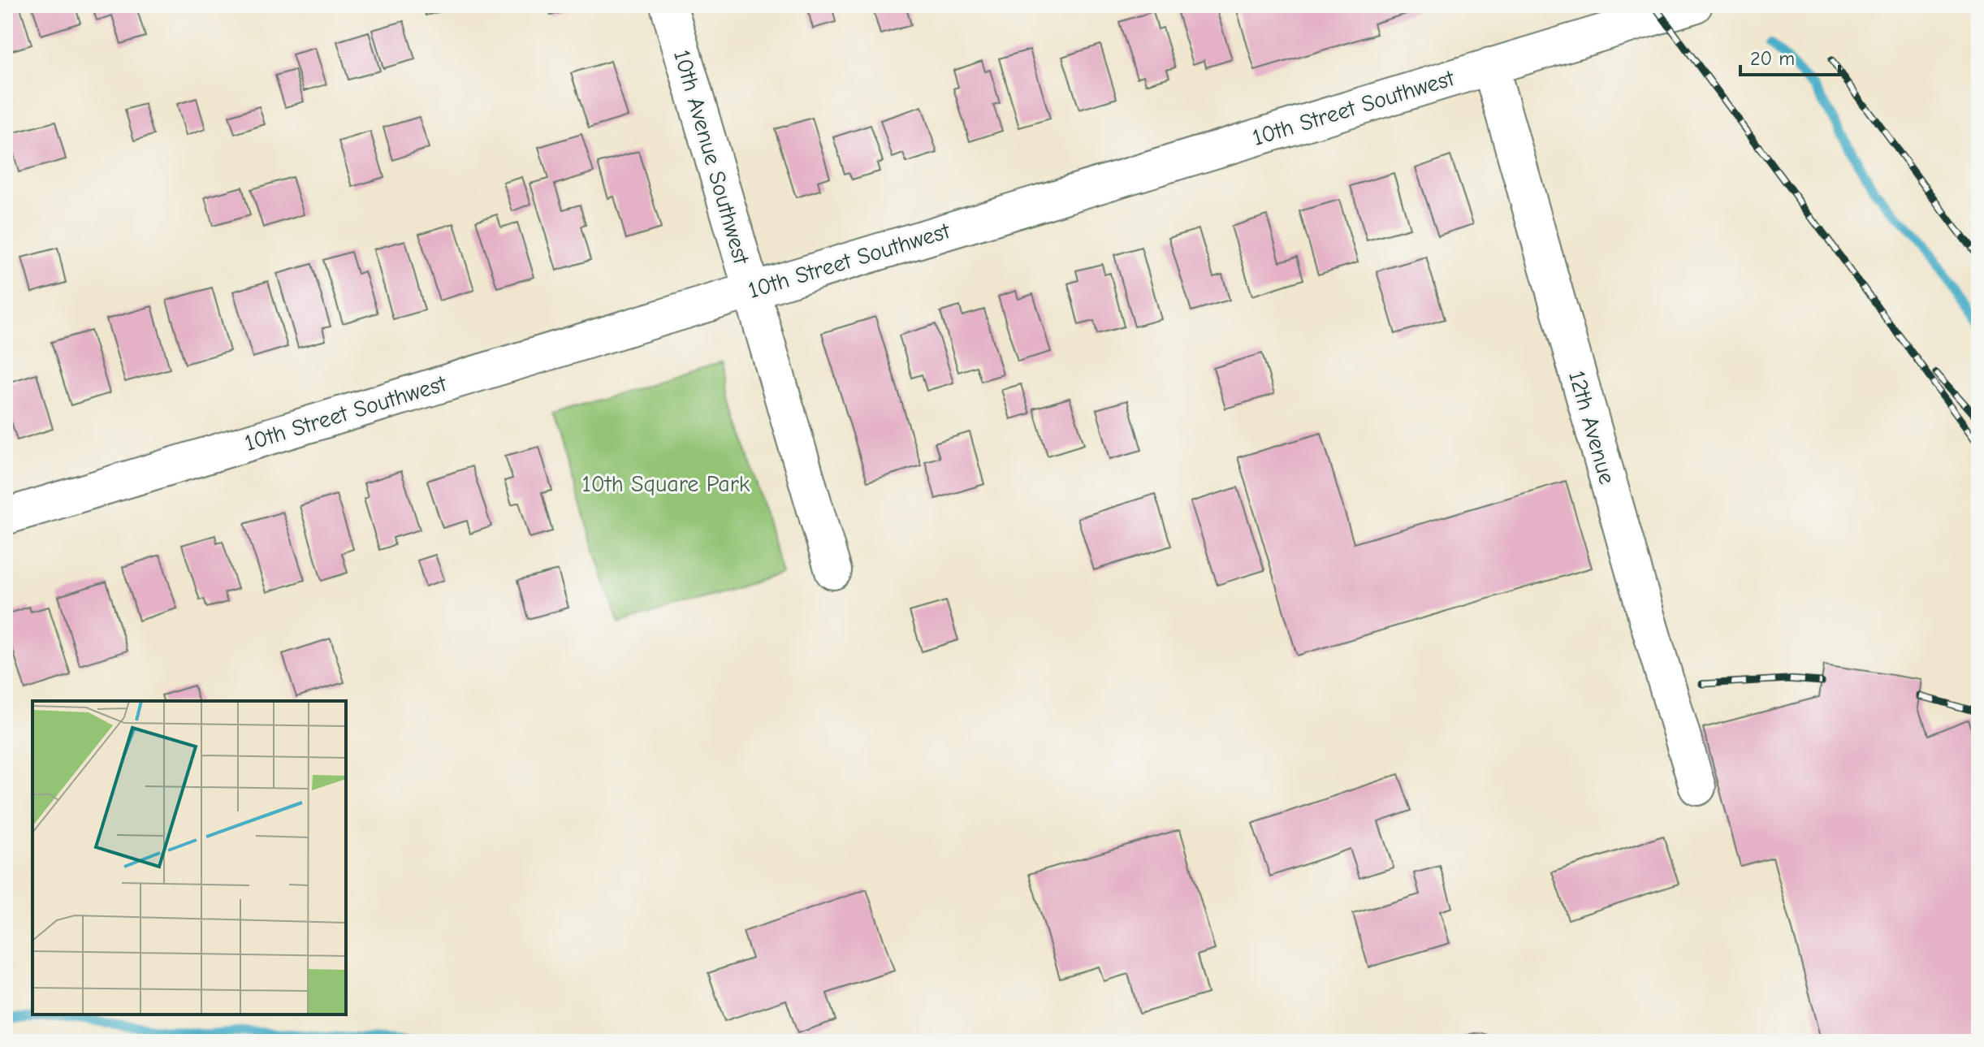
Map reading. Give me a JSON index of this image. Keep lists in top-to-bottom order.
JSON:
{
  "streets": {
    "street": ["10th Street Southwest", "10th Avenue Southwest", "12th Avenue"]
  },
  "crossings": [
    ["10th Street Southwest", "10th Avenue Southwest"],
    ["10th Street Southwest", "12th Avenue"]
  ],
  "parks": ["10th Square Park"],
  "scale_bar": "20 m"
}
